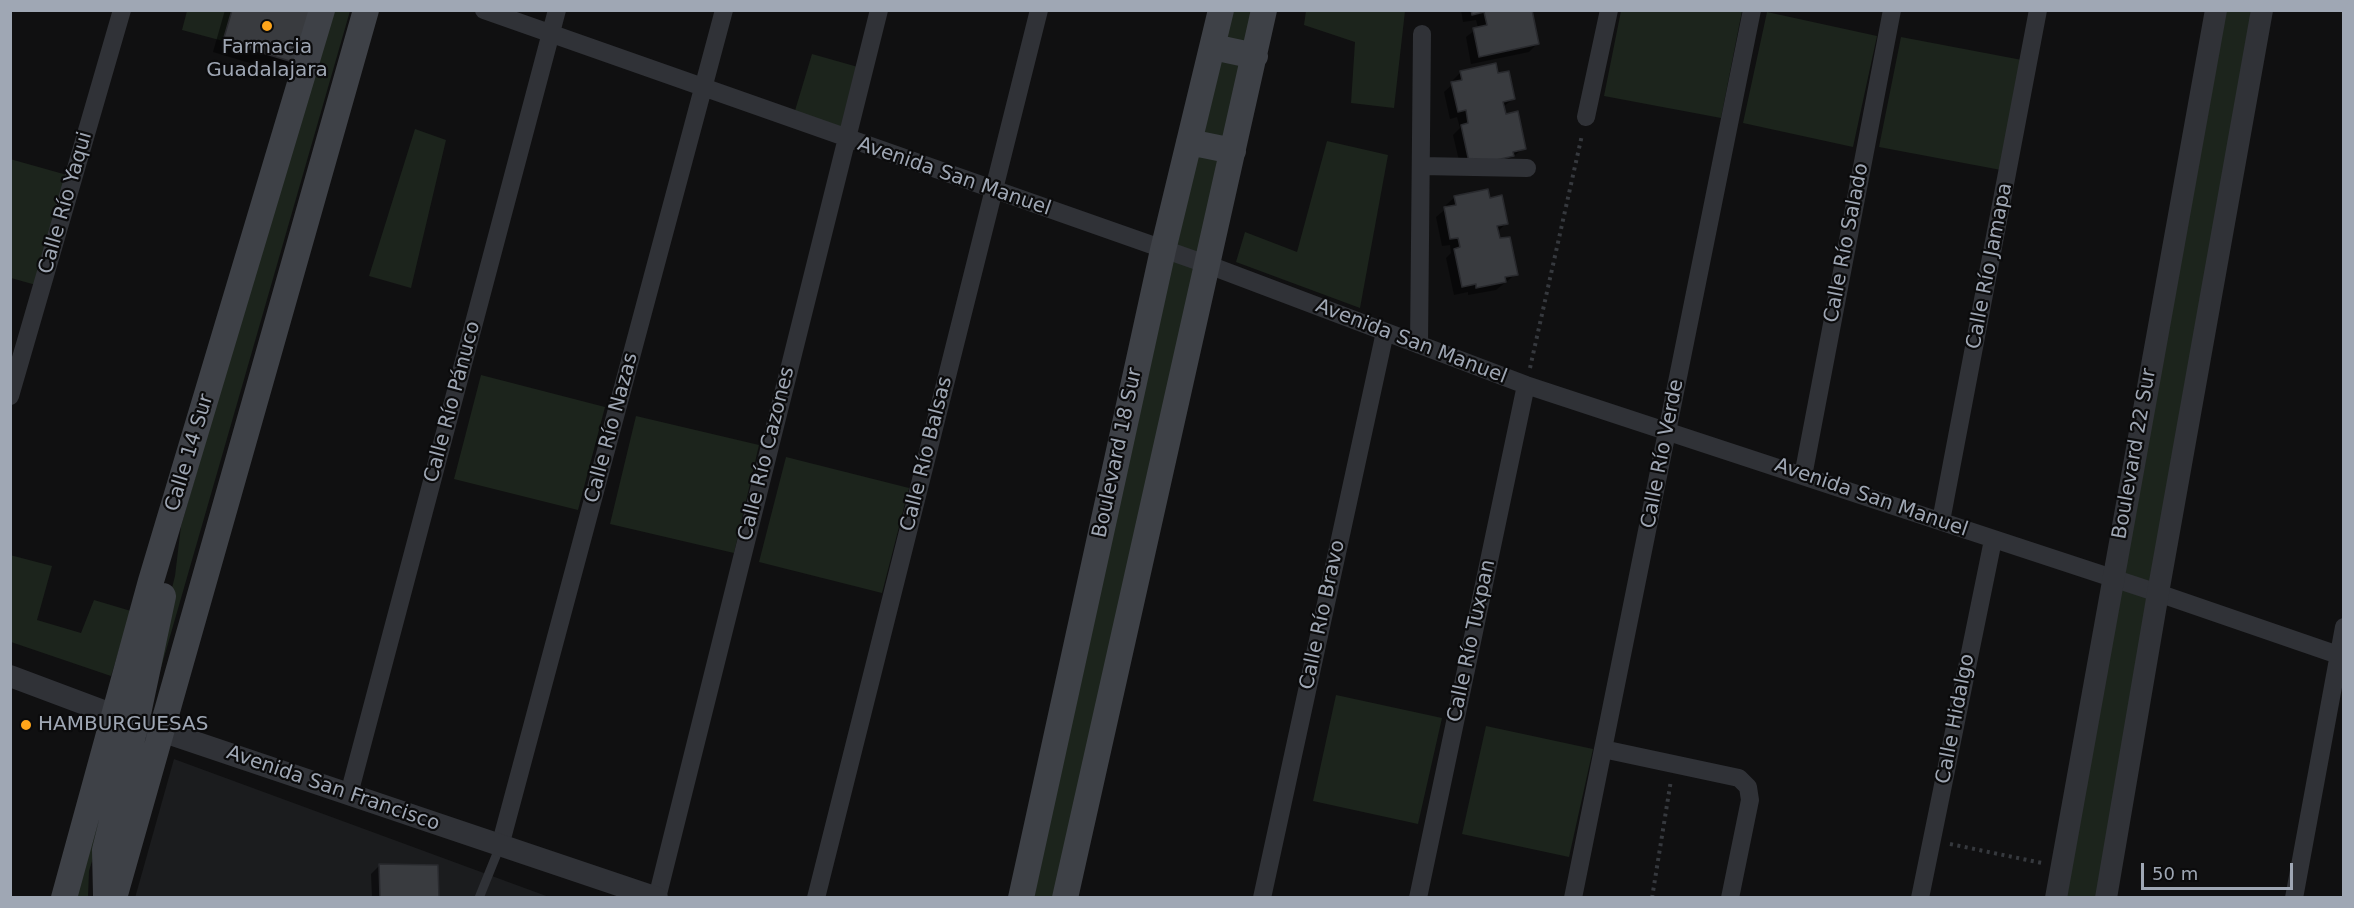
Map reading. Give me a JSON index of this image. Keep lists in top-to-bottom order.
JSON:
{
  "streets": {
    "main road": ["Calle 14 Sur", "Boulevard 18 Sur"],
    "street": [
      "Avenida San Manuel",
      "Calle Río Yaqui",
      "Calle Río Salado",
      "Calle Río Jamapa",
      "Calle Río Pánuco",
      "Calle Río Nazas",
      "Calle Río Cazones",
      "Calle Río Balsas",
      "Calle Río Verde",
      "Boulevard 22 Sur",
      "Calle Río Bravo",
      "Calle Río Tuxpan",
      "Calle Hidalgo",
      "Avenida San Francisco"
    ]
  },
  "crossings": [
    ["Avenida San Manuel", "Calle Río Salado"],
    ["Avenida San Manuel", "Calle Río Jamapa"],
    ["Avenida San Manuel", "Calle Río Pánuco"],
    ["Avenida San Manuel", "Calle Río Nazas"],
    ["Avenida San Manuel", "Boulevard 18 Sur"],
    ["Avenida San Manuel", "Calle Río Cazones"],
    ["Avenida San Manuel", "Calle Río Balsas"],
    ["Avenida San Manuel", "Calle Río Verde"],
    ["Avenida San Manuel", "Boulevard 22 Sur"],
    ["Avenida San Manuel", "Calle Río Bravo"],
    ["Avenida San Manuel", "Calle Río Tuxpan"],
    ["Avenida San Manuel", "Calle Hidalgo"],
    ["Calle Río Pánuco", "Avenida San Francisco"],
    ["Calle Río Nazas", "Avenida San Francisco"],
    ["Calle 14 Sur", "Avenida San Francisco"],
    ["Calle Río Cazones", "Avenida San Francisco"]
  ],
  "places": ["Farmacia Guadalajara", "HAMBURGUESAS"],
  "scale_bar": "50 m"
}
